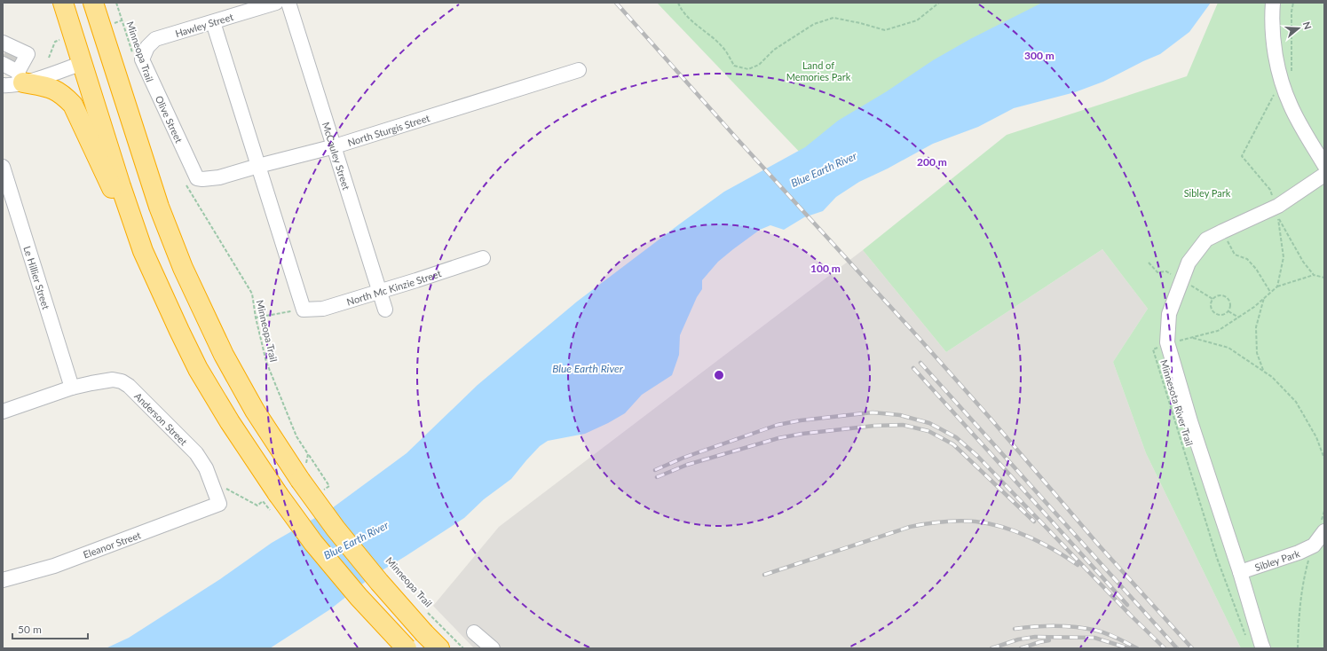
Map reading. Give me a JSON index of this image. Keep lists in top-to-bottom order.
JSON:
{
  "streets": {
    "street": [
      "Hawley Street",
      "Olive Street",
      "North Sturgis Street",
      "McCauley Street",
      "Le Hillier Street",
      "North Mc Kinzie Street",
      "Anderson Street",
      "Eleanor Street",
      "Sibley Park"
    ],
    "path": ["Minneopa Trail", "Minnesota River Trail"]
  },
  "crossings": [
    ["Hawley Street", "Minneopa Trail"],
    ["Hawley Street", "Olive Street"],
    ["Minneopa Trail", "Olive Street"],
    ["Minneopa Trail", "North Sturgis Street"],
    ["Olive Street", "North Sturgis Street"],
    ["North Sturgis Street", "McCauley Street"],
    ["McCauley Street", "North Mc Kinzie Street"],
    ["Le Hillier Street", "Anderson Street"],
    ["Anderson Street", "Eleanor Street"]
  ],
  "water": ["Blue Earth River"],
  "parks": ["Land of Memories Park", "Sibley Park"],
  "scale_bar": "50 m",
  "north": "right",
  "rings": ["300 m", "200 m", "100 m"]
}
